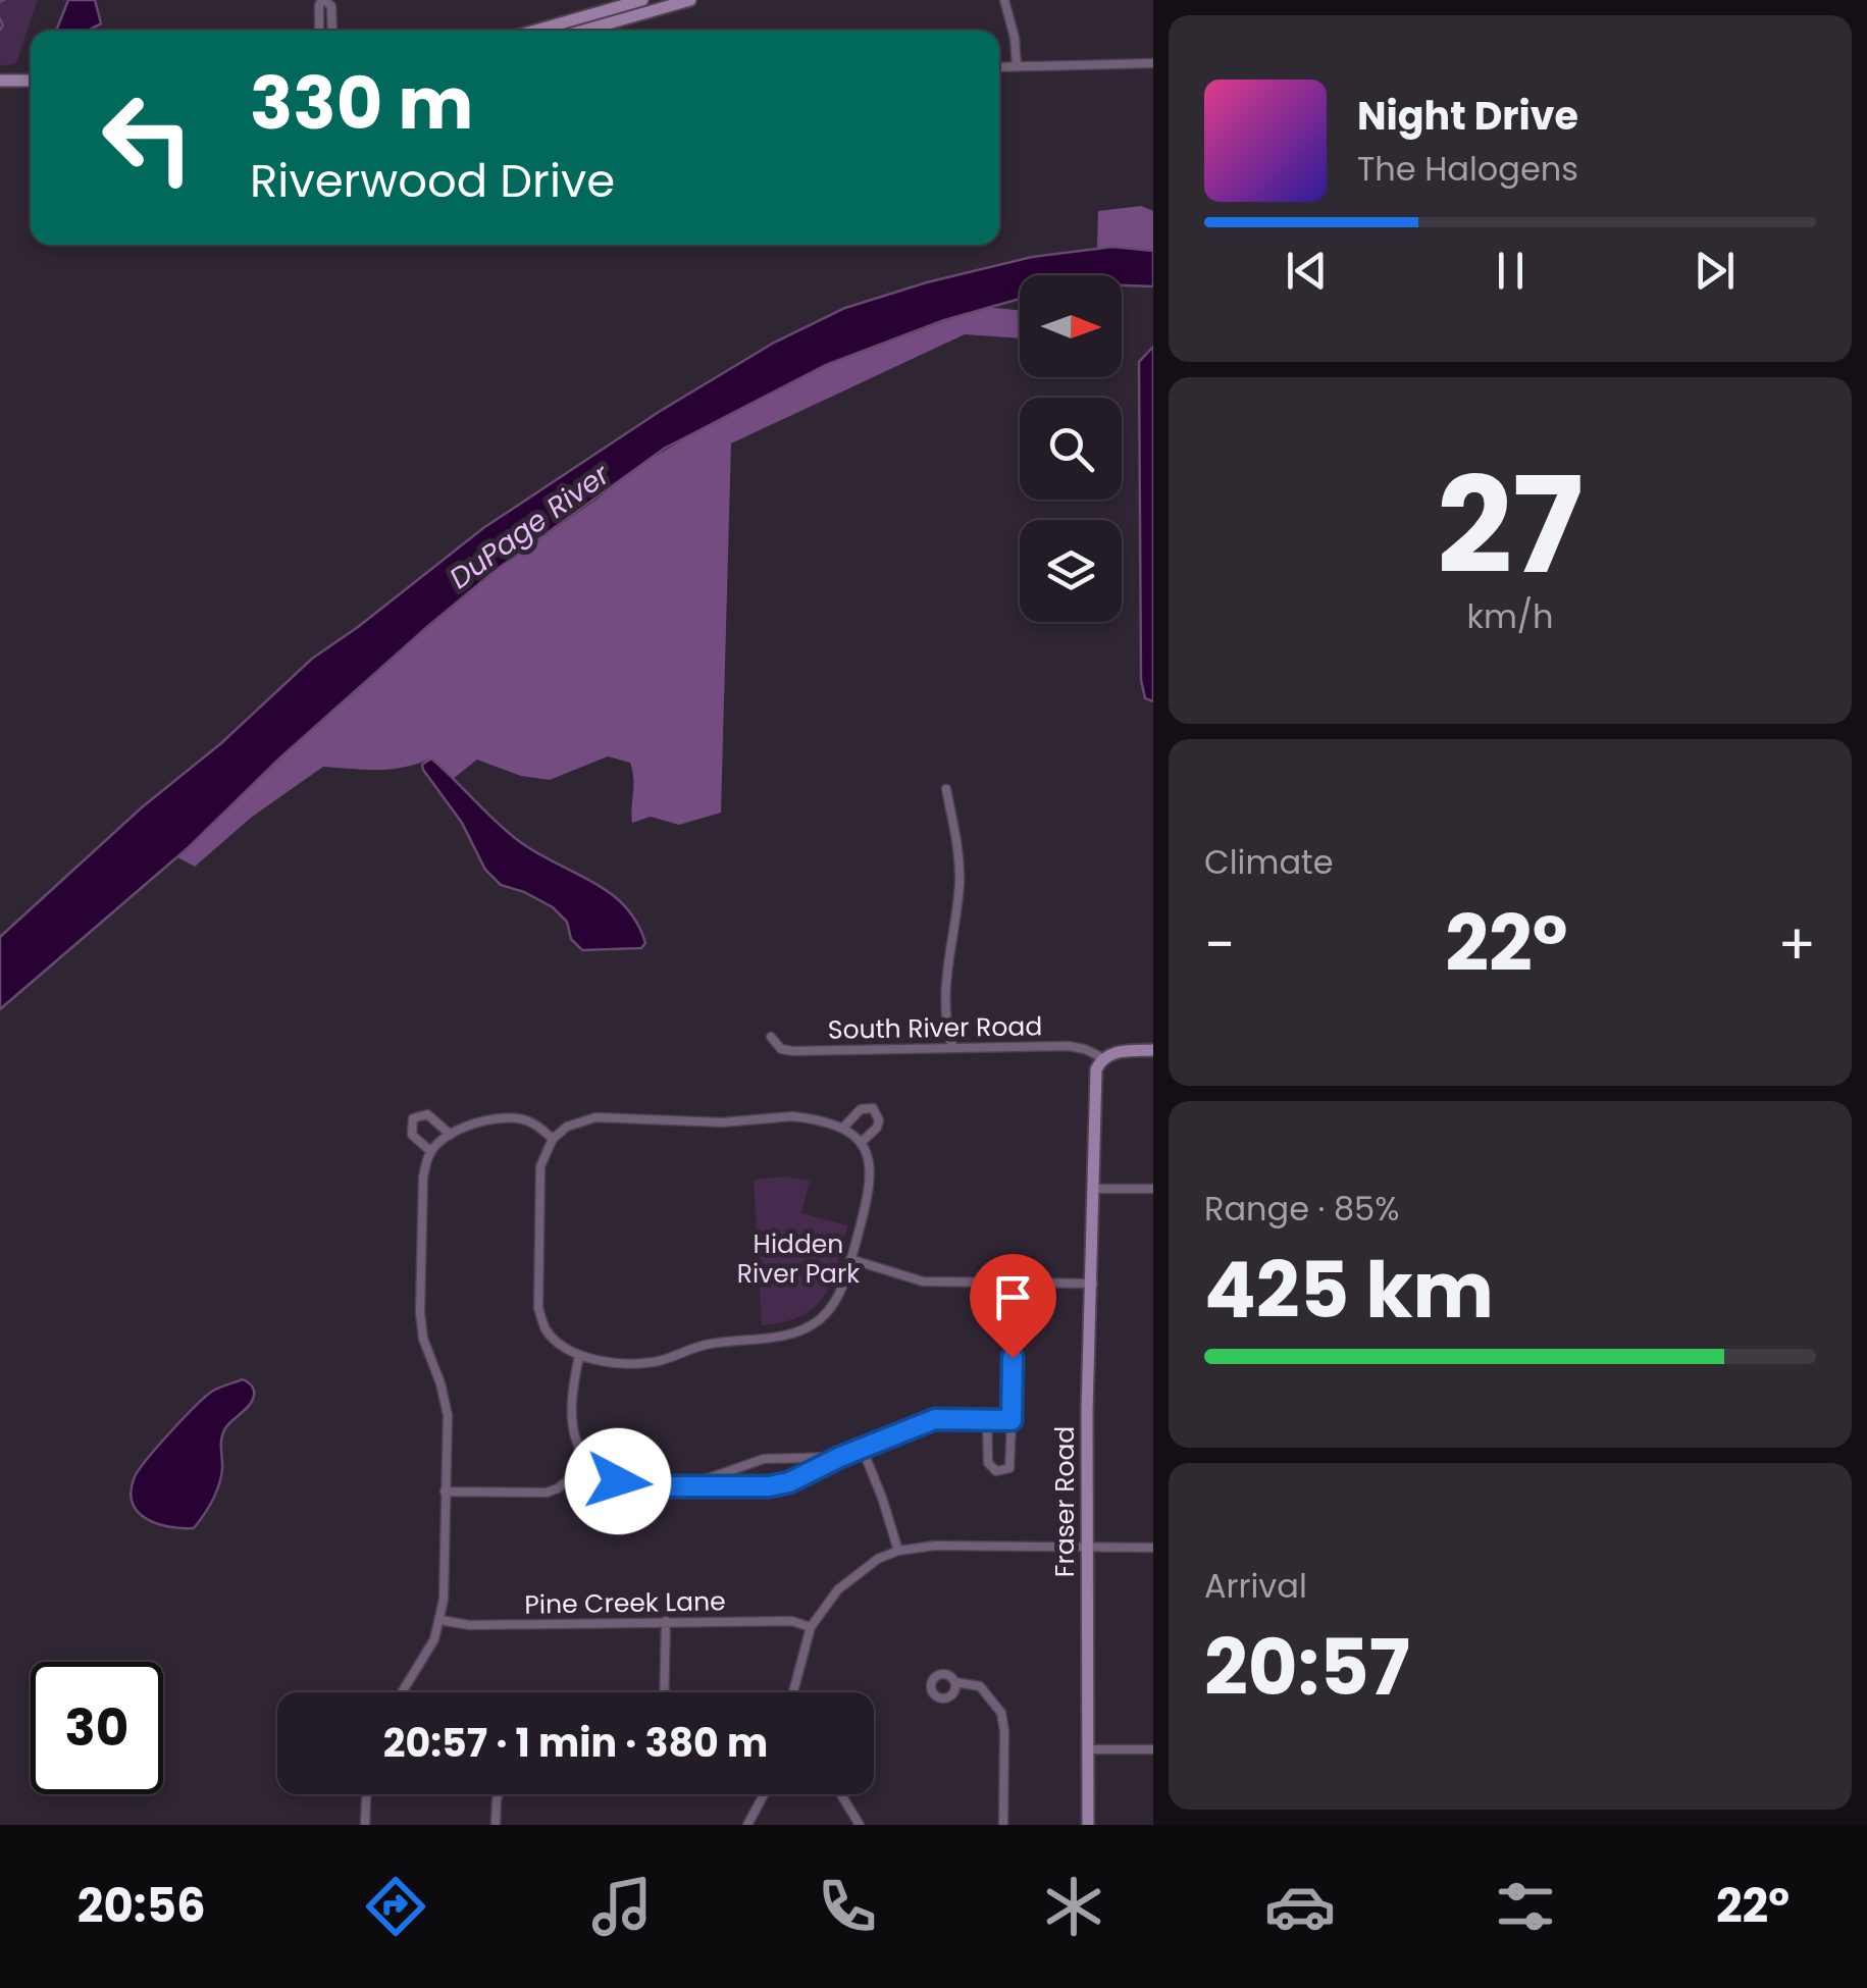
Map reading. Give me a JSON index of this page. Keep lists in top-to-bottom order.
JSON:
{
  "streets": {
    "street": ["South River Road", "Fraser Road", "Pine Creek Lane"]
  },
  "crossings": [
    ["South River Road", "Fraser Road"]
  ],
  "water": ["DuPage River"],
  "parks": ["Hidden River Park"],
  "north": "right",
  "page": {
    "turn": ["330 m", "Riverwood Drive"],
    "song": ["Night Drive", "The Halogens"],
    "tile": [
      ["27", "km/h"],
      "Climate",
      ["Range · 85%", "425 km"],
      ["Arrival", "20:57"]
    ],
    "heat": ["−", "22°", "+"],
    "limit": "30",
    "trip": "20:57 · 1 min · 380 m",
    "tabs": ["20:56", "22°"]
  }
}
